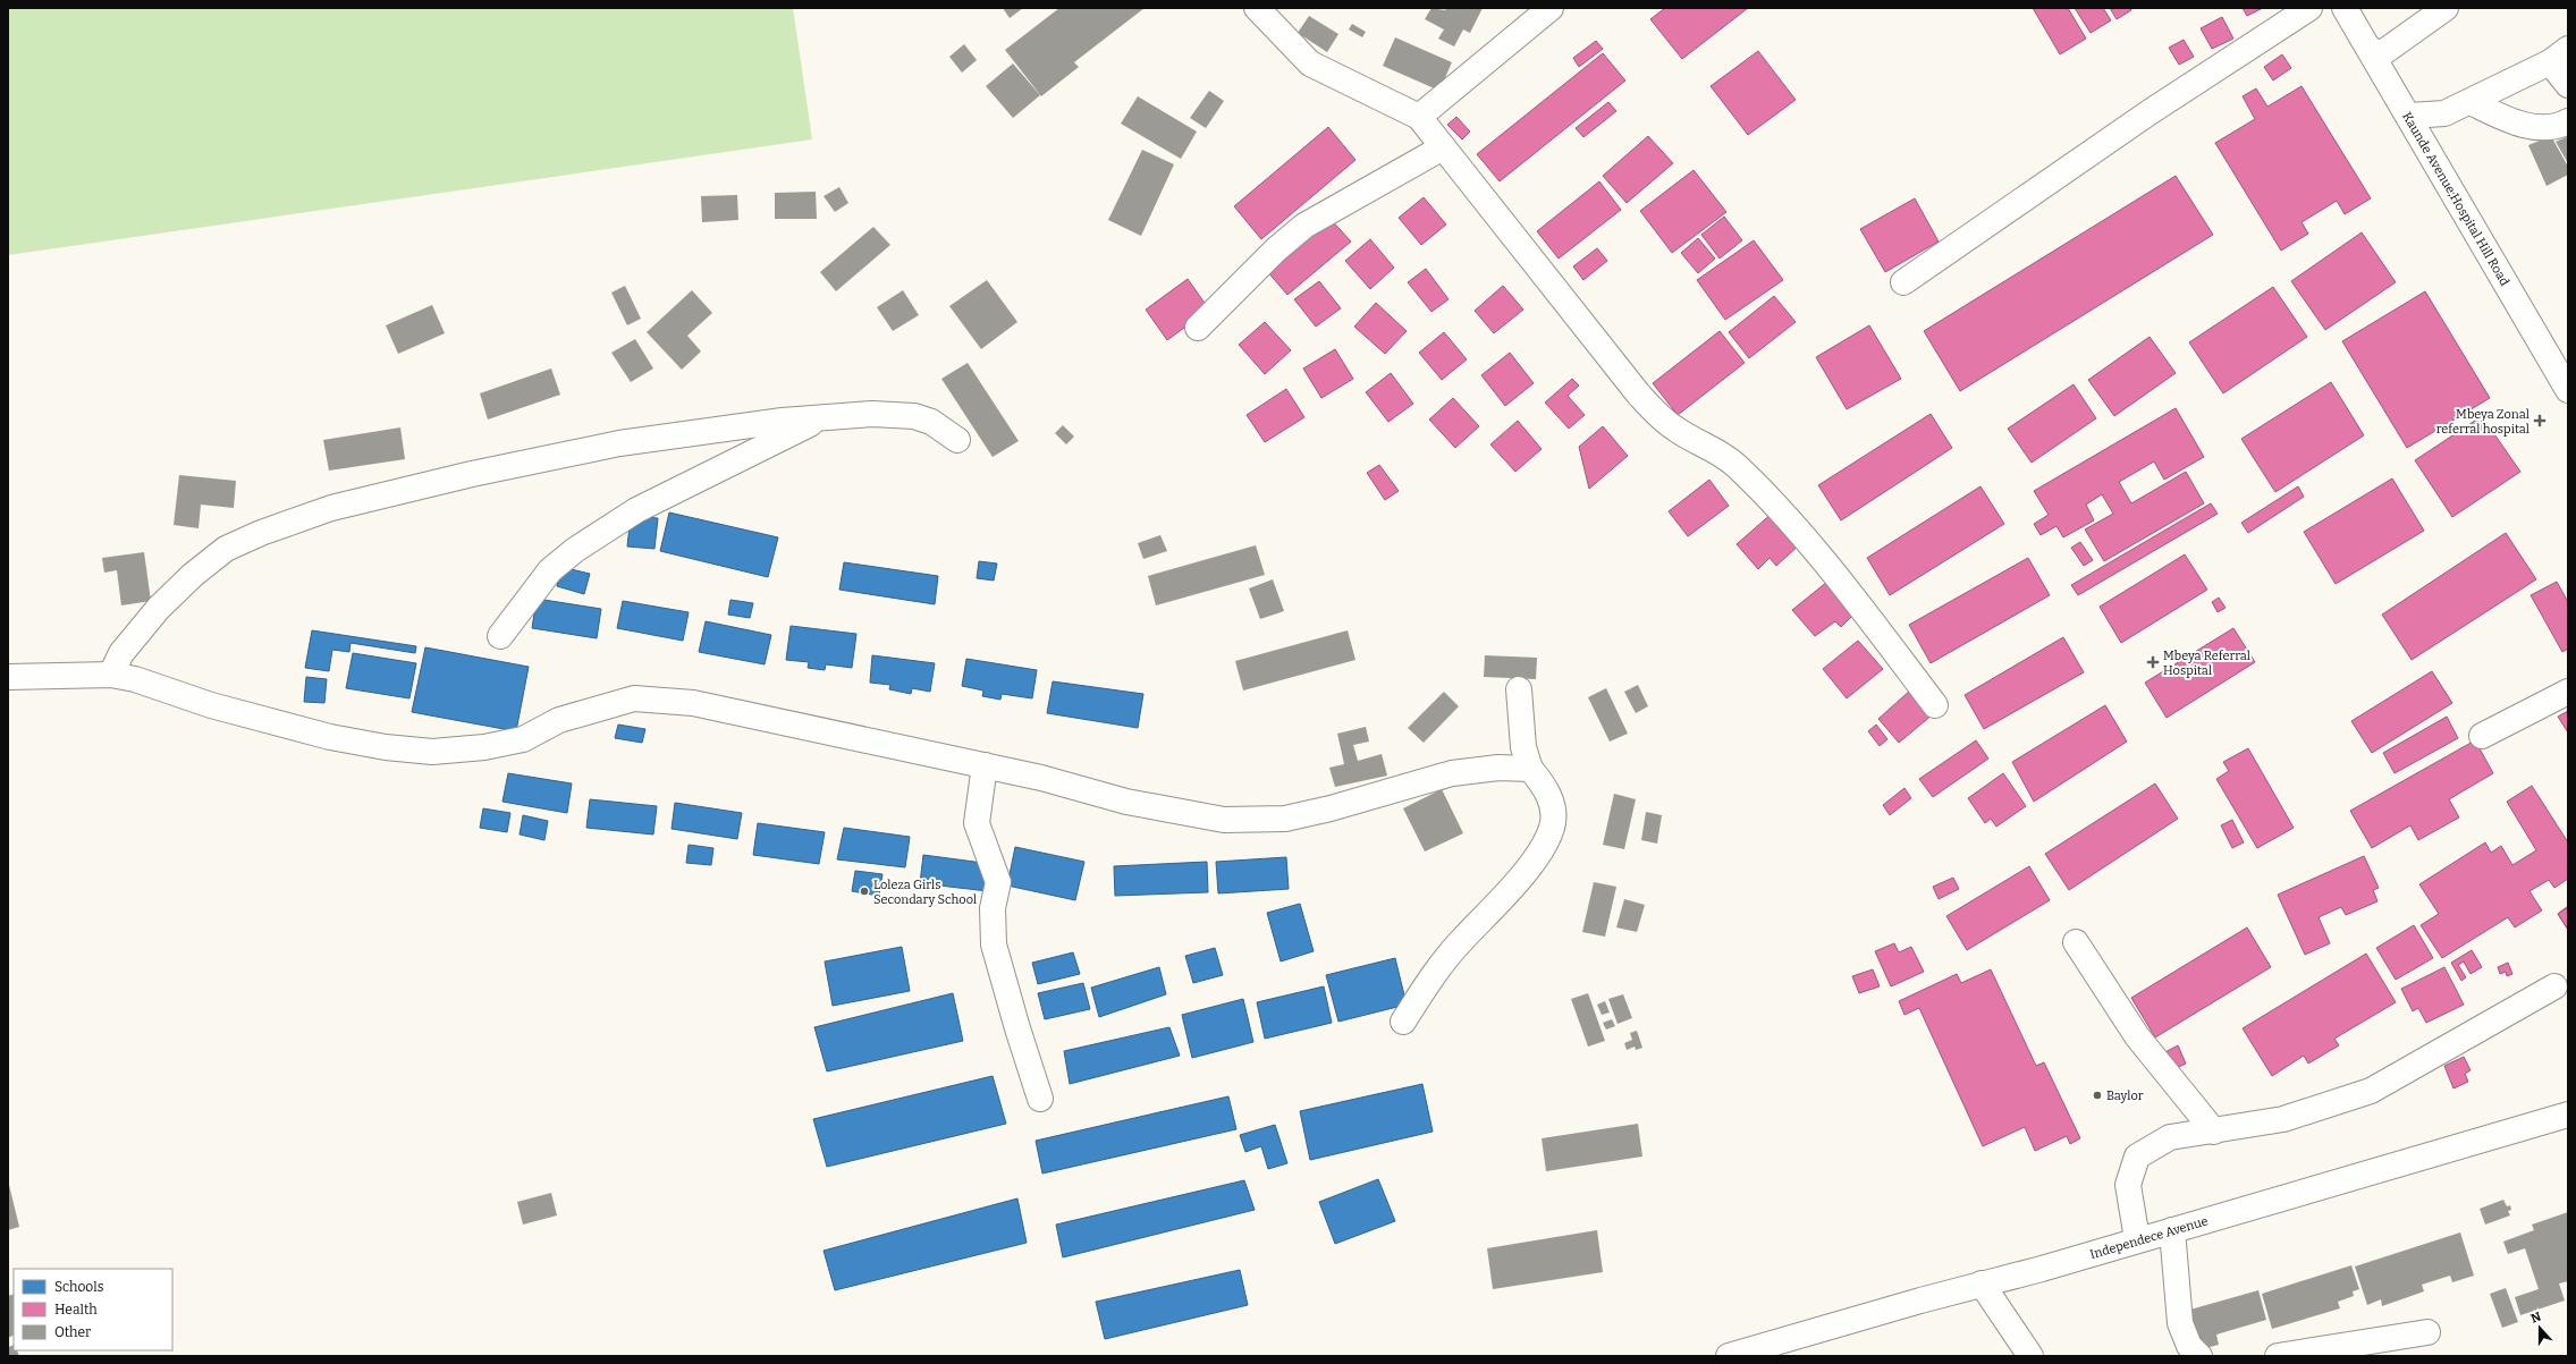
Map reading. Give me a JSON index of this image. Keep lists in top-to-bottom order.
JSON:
{
  "streets": {
    "street": ["Kaunde Avenue;Hospital Hill Road", "Independece Avenue"]
  },
  "places": {
    "health": ["Mbeya Zonal referral hospital", "Mbeya Referral Hospital"],
    "other": ["Loleza Girls Secondary School", "Baylor"]
  },
  "legend": ["Schools", "Health", "Other"],
  "north": "top"
}
